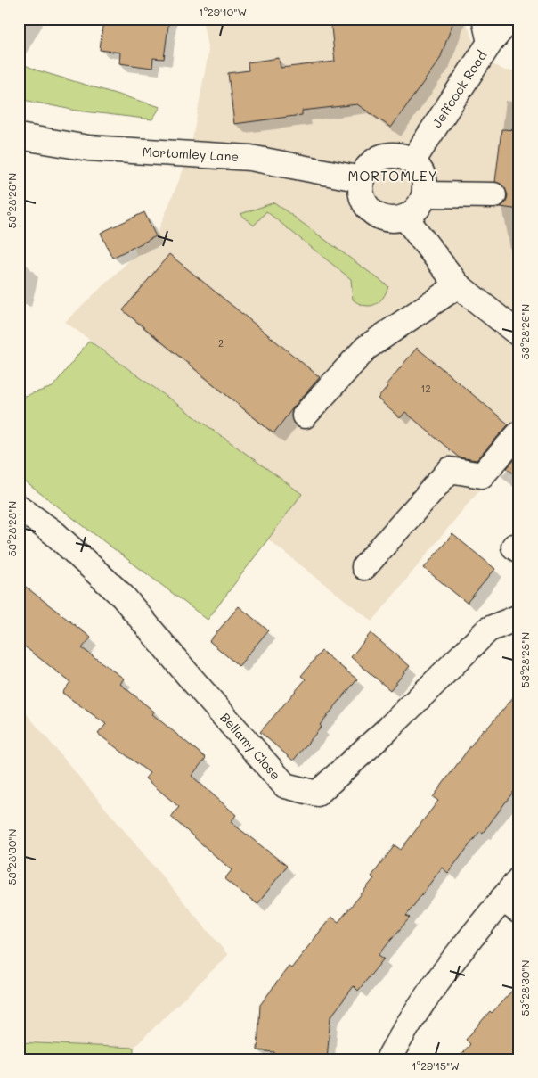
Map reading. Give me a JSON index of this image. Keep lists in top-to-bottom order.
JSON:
{
  "streets": {
    "street": ["Jeffcock Road", "Mortomley Lane", "Bellamy Close"]
  },
  "crossings": [
    ["Jeffcock Road", "Mortomley Lane"]
  ],
  "districts": ["MORTOMLEY"],
  "house_numbers": ["2", "12"],
  "coordinates": [
    "1°29'10\"W",
    "53°28'26\"N",
    "53°28'28\"N",
    "53°28'30\"N",
    "1°29'15\"W"
  ]
}
